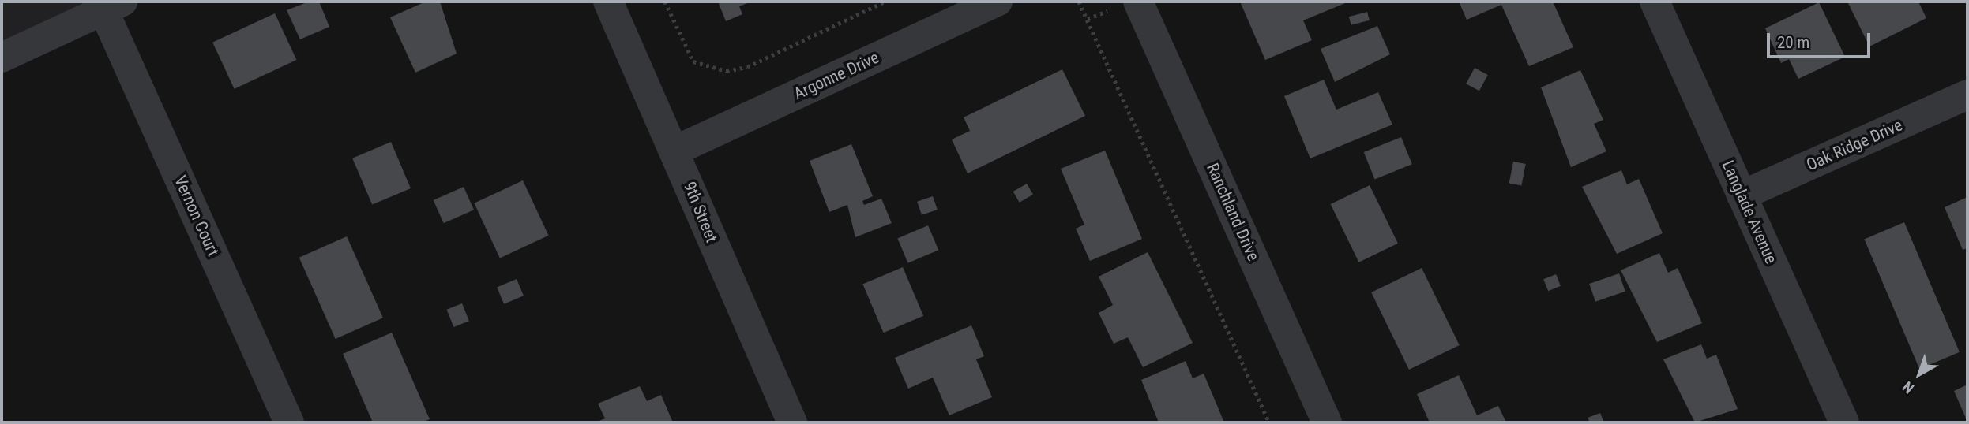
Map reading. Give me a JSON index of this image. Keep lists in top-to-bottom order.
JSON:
{
  "streets": {
    "street": [
      "Argonne Drive",
      "Oak Ridge Drive",
      "9th Street",
      "Ranchland Drive",
      "Langlade Avenue",
      "Vernon Court"
    ]
  },
  "crossings": [
    ["Argonne Drive", "9th Street"],
    ["Oak Ridge Drive", "Langlade Avenue"]
  ],
  "scale_bar": "20 m",
  "north": "bottom left"
}
